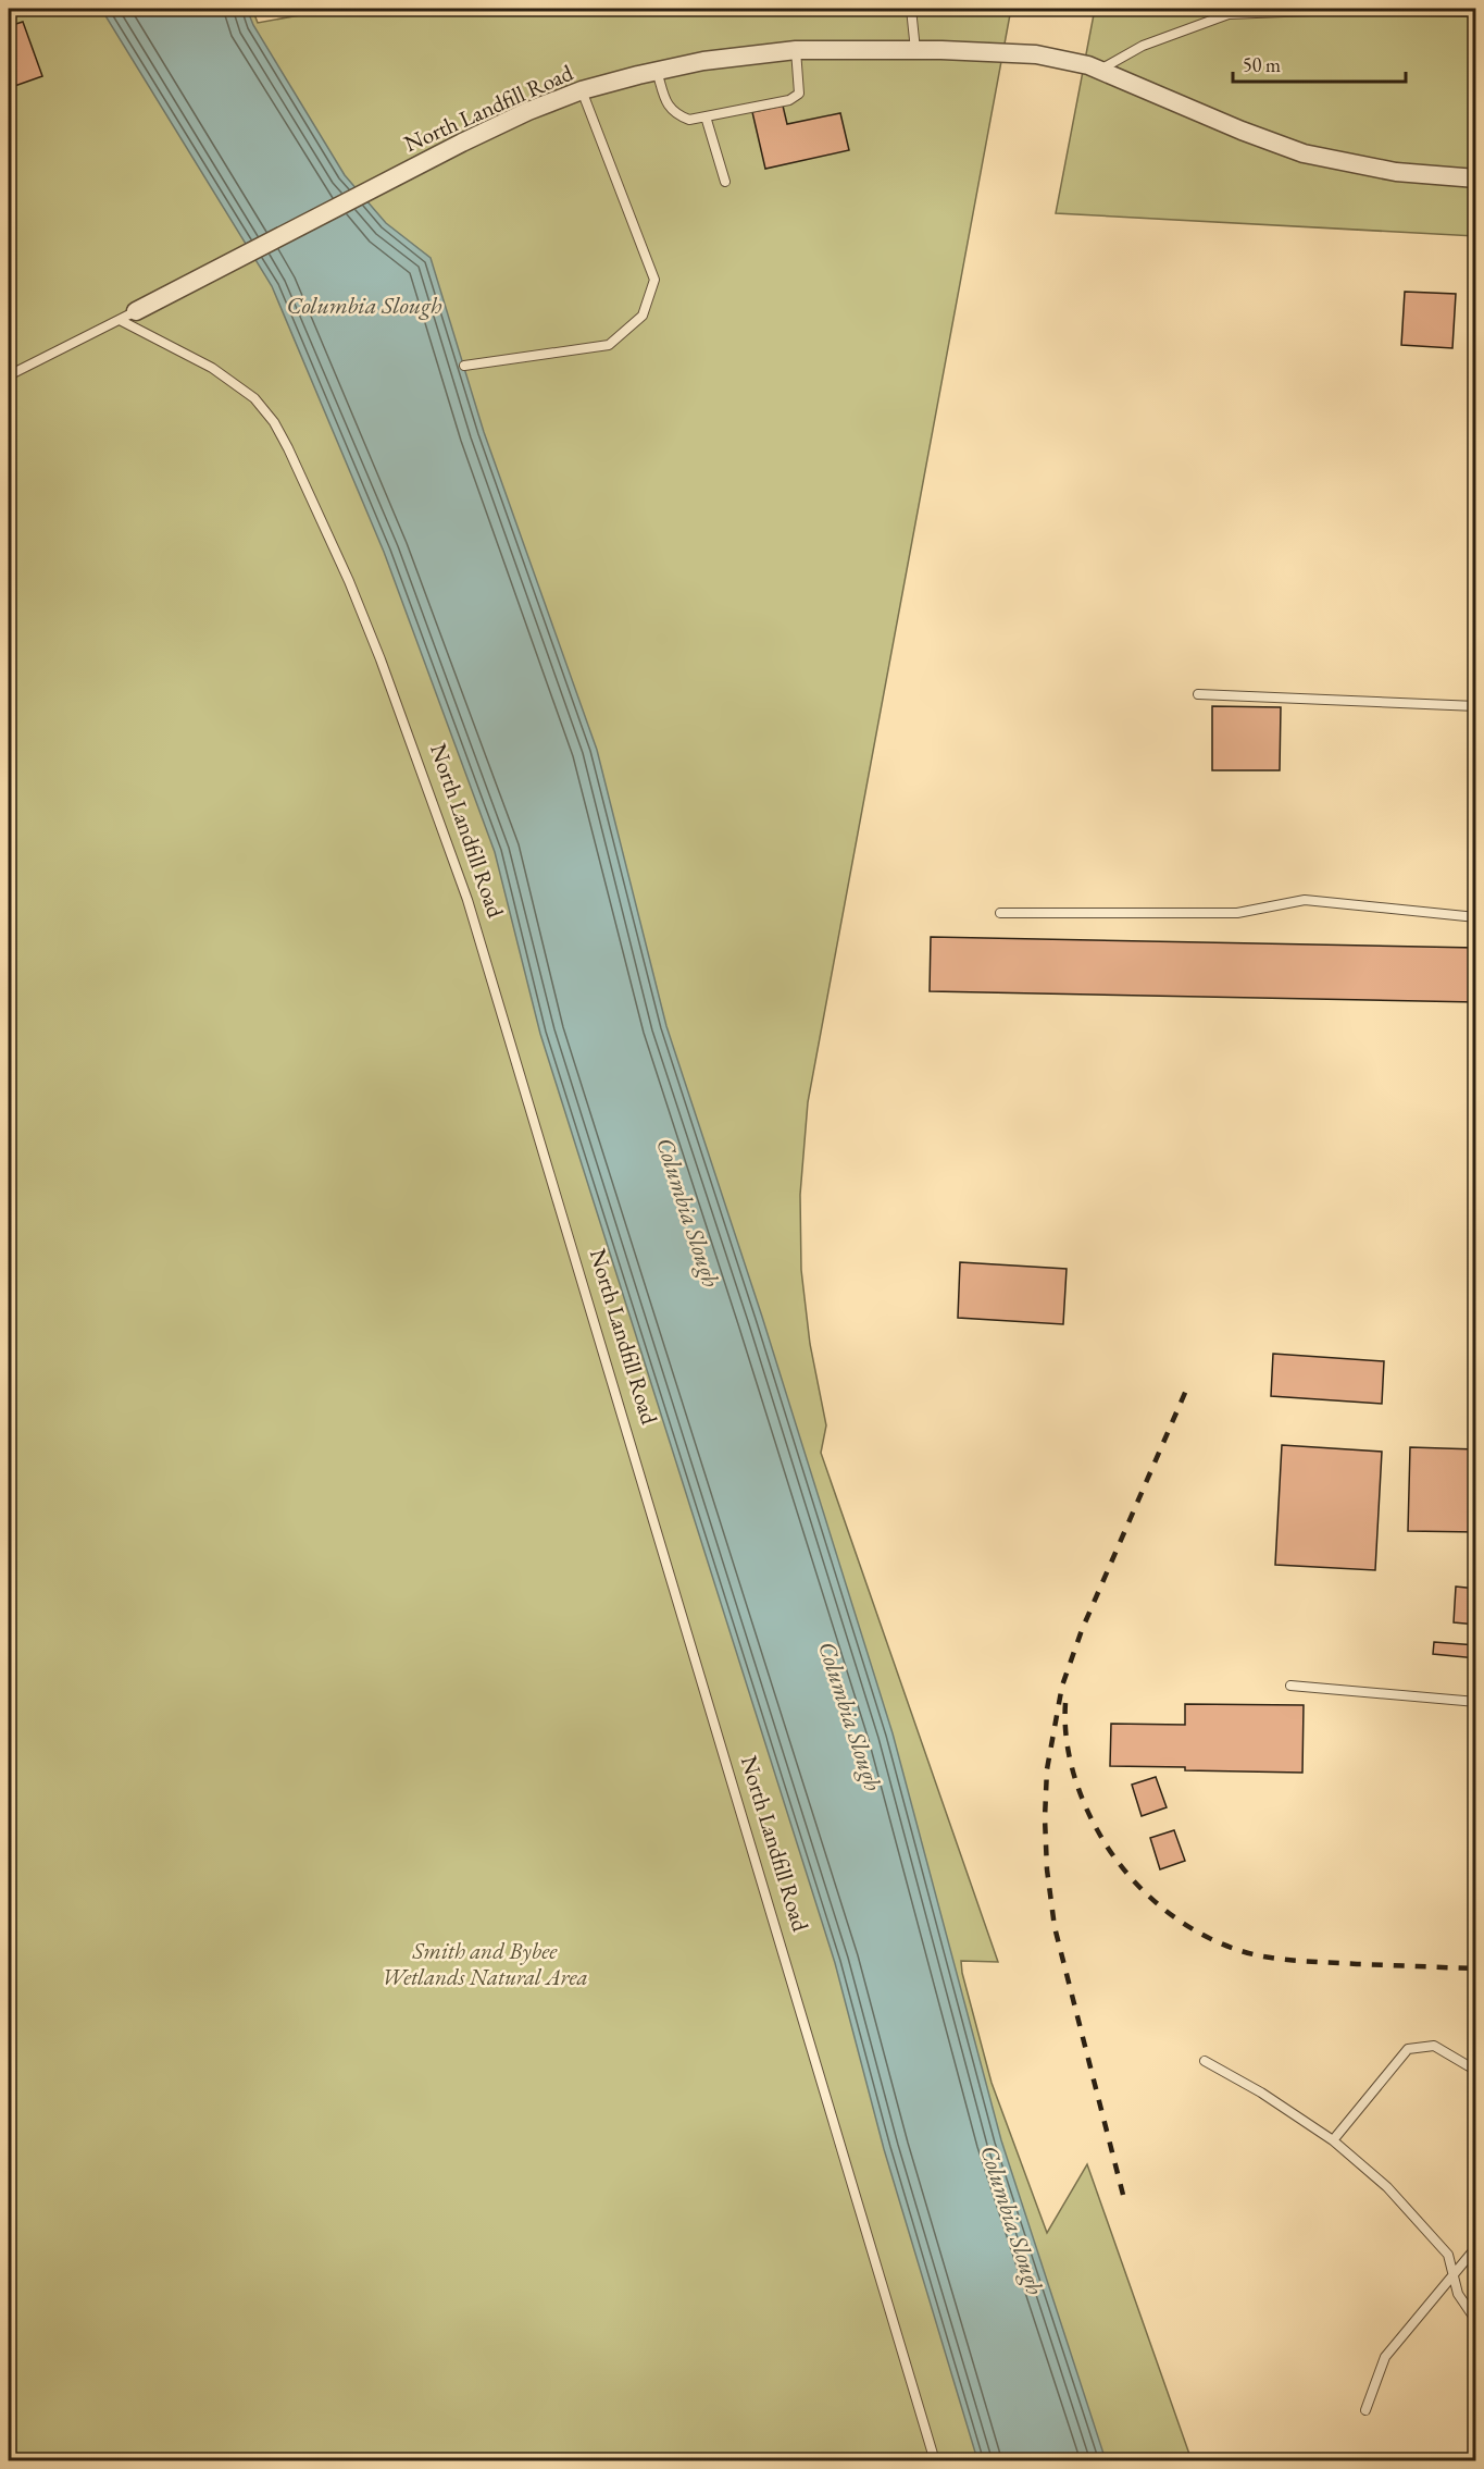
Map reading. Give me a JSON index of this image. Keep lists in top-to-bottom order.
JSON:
{
  "streets": {
    "street": ["North Landfill Road"]
  },
  "water": ["Columbia Slough"],
  "parks": ["Smith and Bybee Wetlands Natural Area"],
  "scale_bar": "50 m"
}
